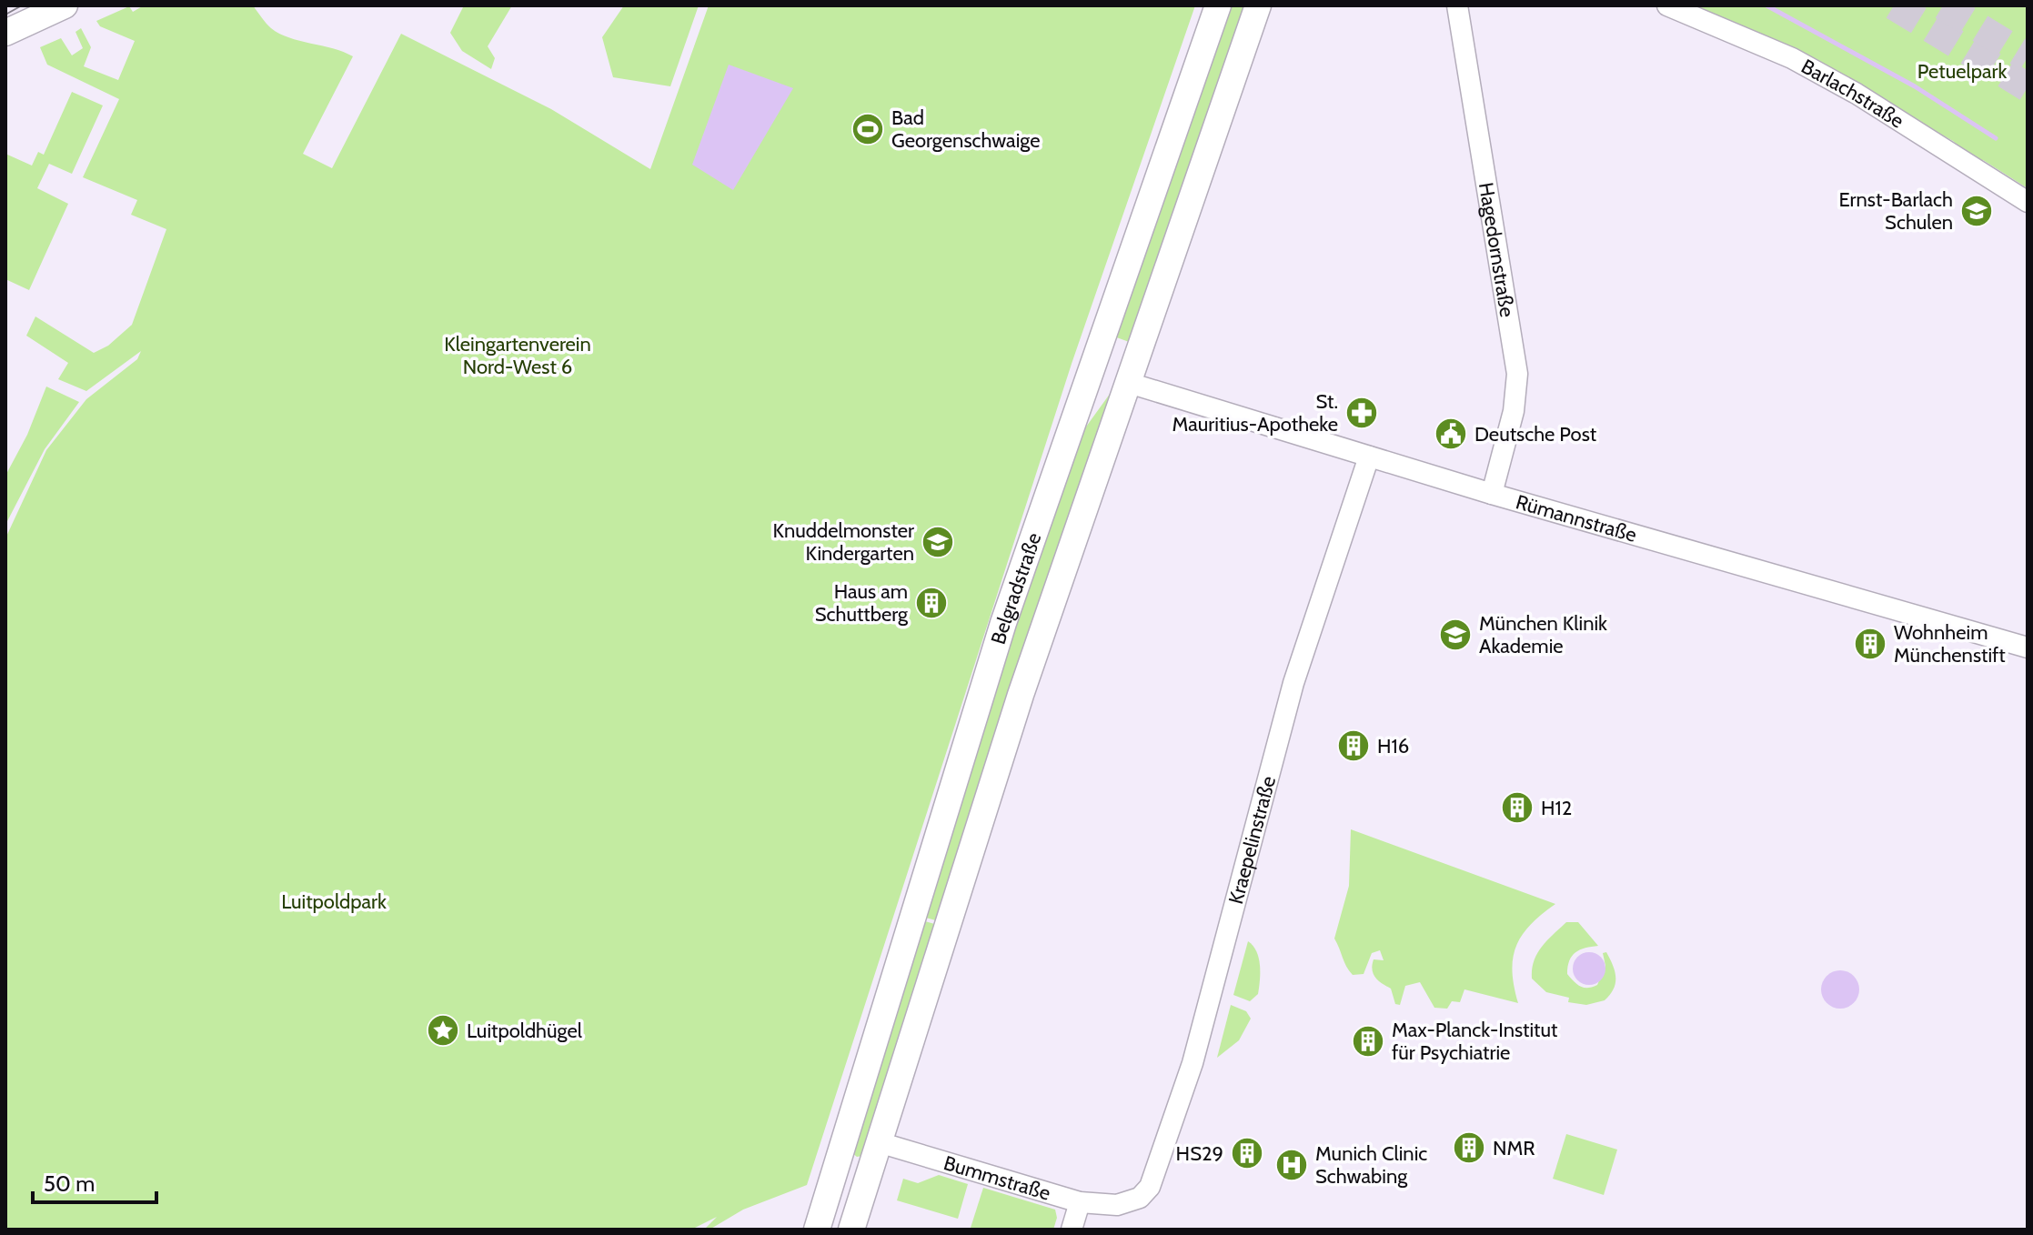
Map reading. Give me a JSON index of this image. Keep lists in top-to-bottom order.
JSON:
{
  "streets": {
    "main road": ["Belgradstraße"],
    "street": [
      "Barlachstraße",
      "Hagedornstraße",
      "Rümannstraße",
      "Kraepelinstraße",
      "Bummstraße"
    ]
  },
  "crossings": [
    ["Hagedornstraße", "Rümannstraße"],
    ["Rümannstraße", "Belgradstraße"],
    ["Rümannstraße", "Kraepelinstraße"],
    ["Belgradstraße", "Bummstraße"],
    ["Kraepelinstraße", "Bummstraße"]
  ],
  "parks": ["Petuelpark", "Kleingartenverein Nord-West 6", "Luitpoldpark"],
  "places": {
    "sports": ["Bad Georgenschwaige"],
    "school or university": ["Ernst-Barlach Schulen", "Knuddelmonster Kindergarten", "München Klinik Akademie"],
    "pharmacy": ["St. Mauritius-Apotheke"],
    "public building": ["Deutsche Post"],
    "building": [
      "Haus am Schuttberg",
      "Wohnheim Münchenstift",
      "H16",
      "H12",
      "Max-Planck-Institut für Psychiatrie",
      "NMR",
      "HS29"
    ],
    "place": ["Luitpoldhügel"],
    "hospital": ["Munich Clinic Schwabing"]
  },
  "scale_bar": "50 m"
}
